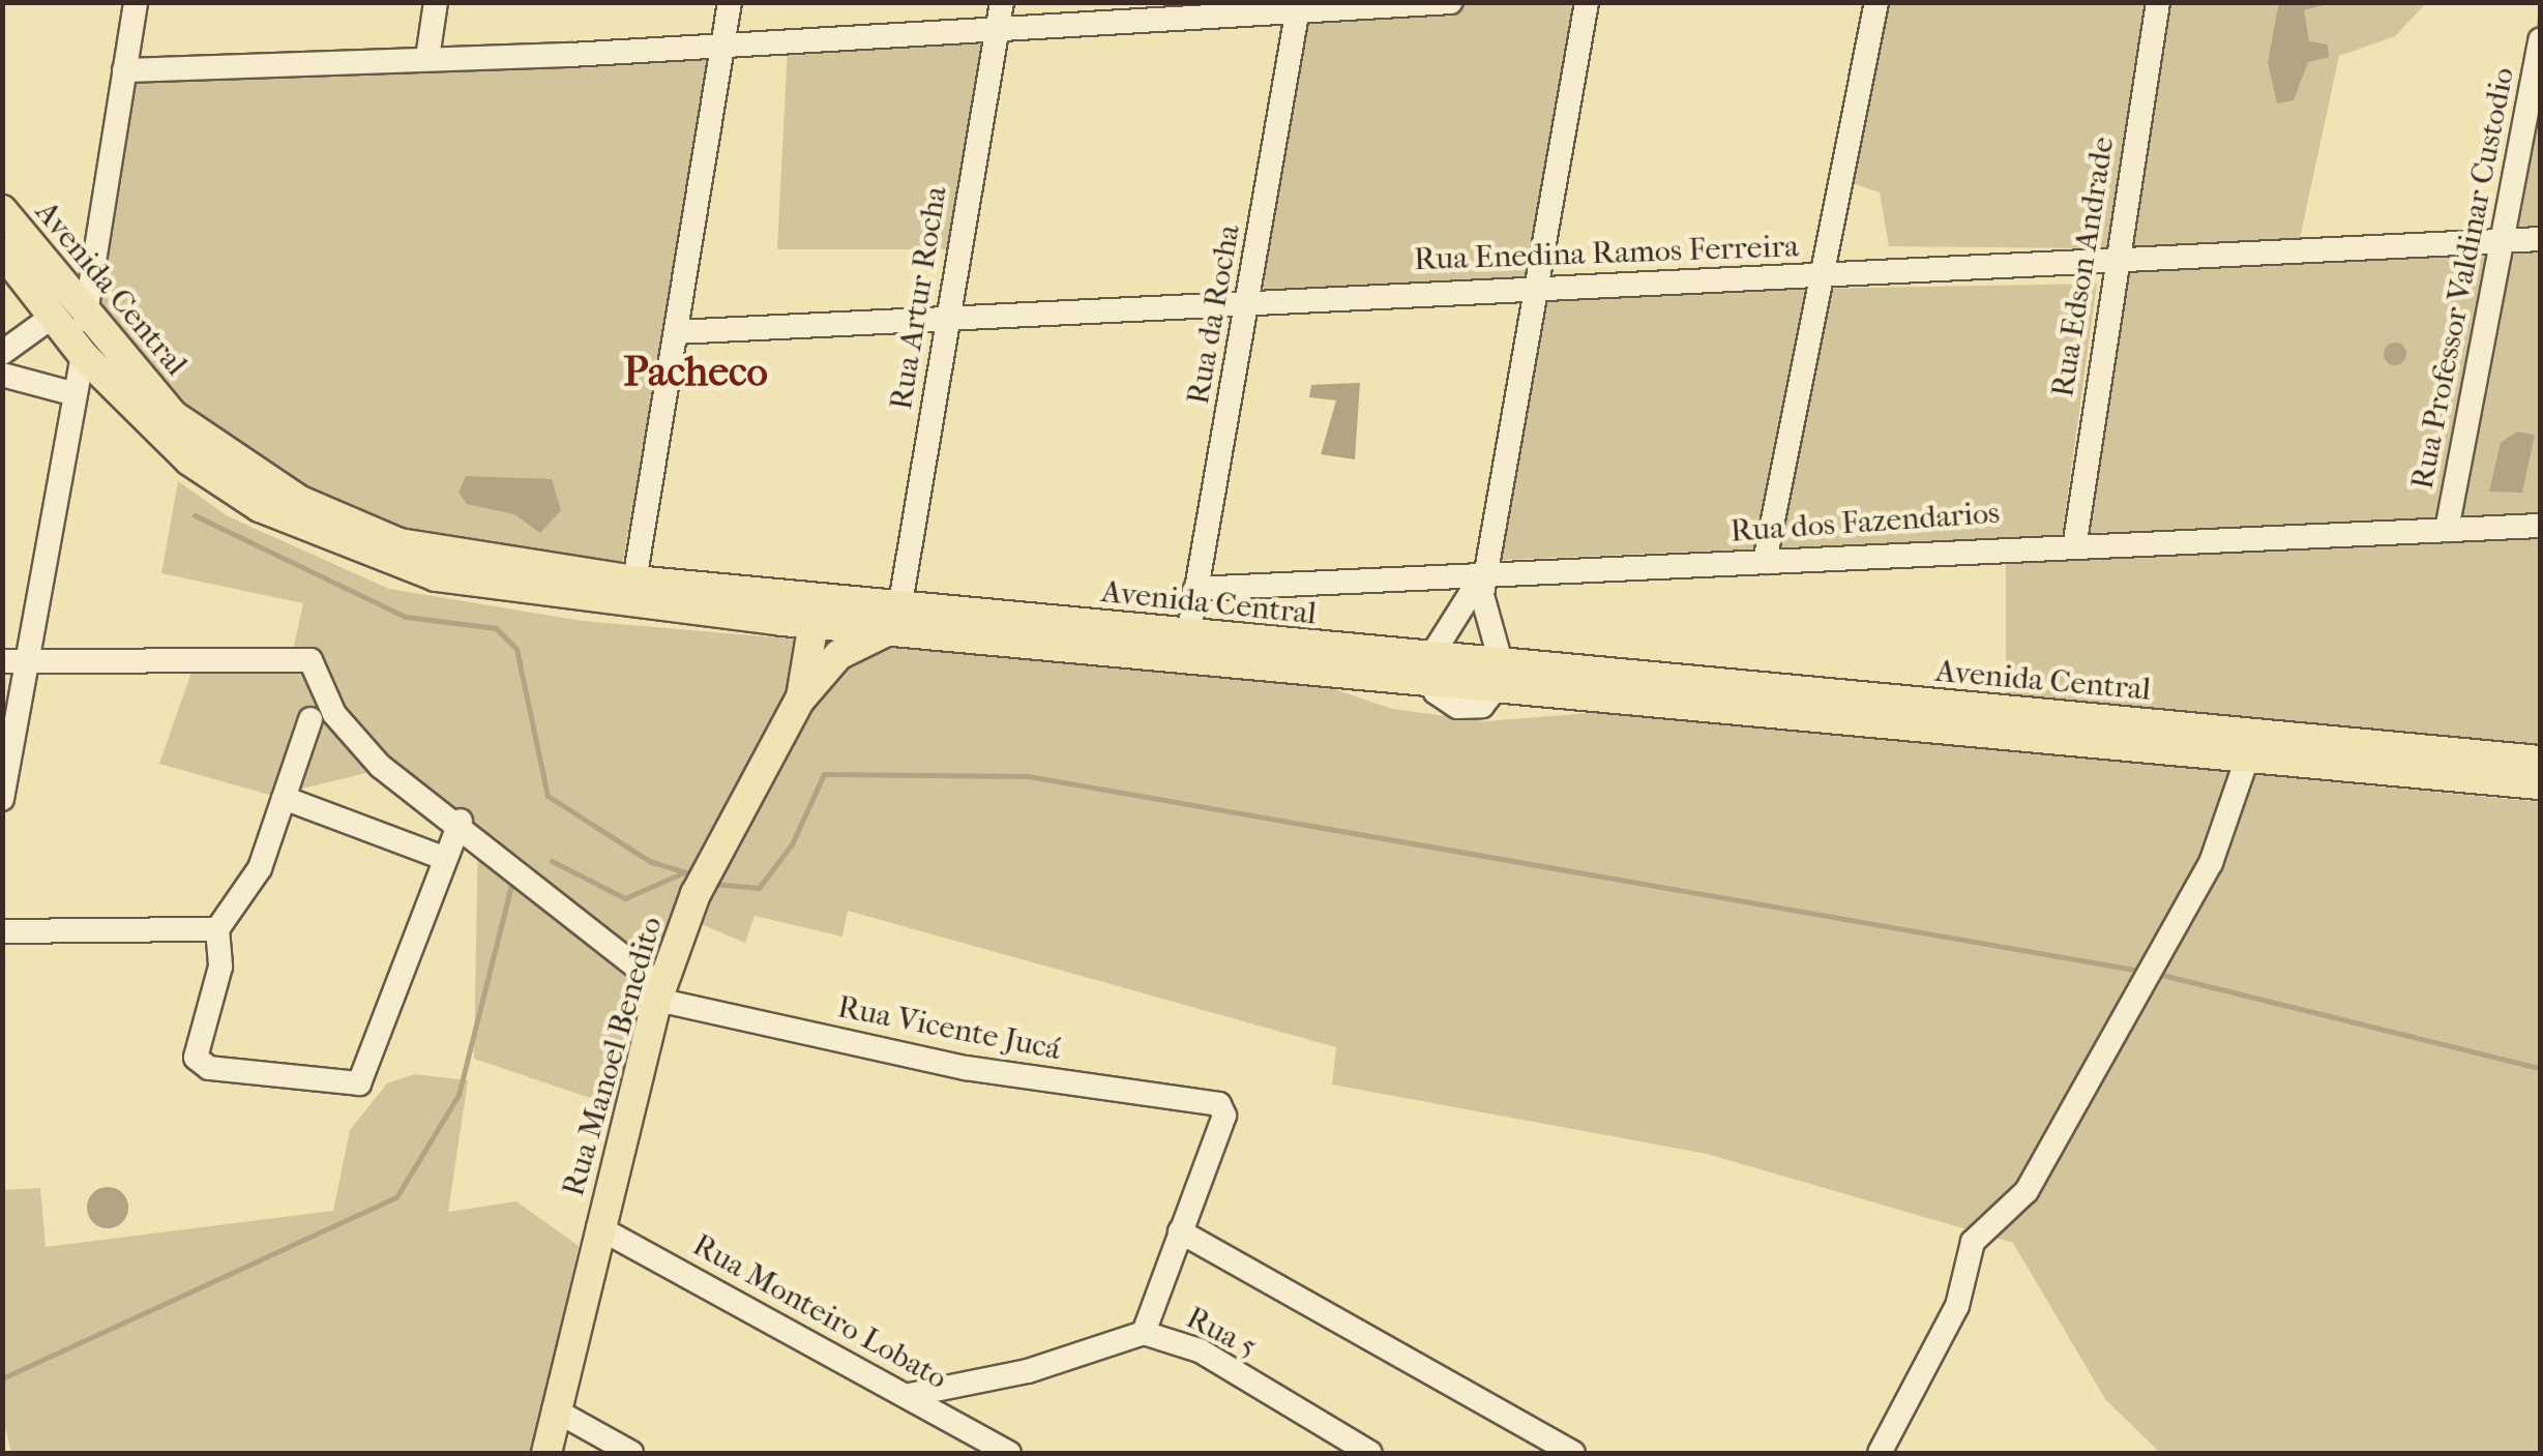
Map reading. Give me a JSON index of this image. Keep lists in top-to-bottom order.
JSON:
{
  "streets": {
    "main road": ["Avenida Central", "Rua Manoel Benedito"],
    "street": [
      "Rua Enedina Ramos Ferreira",
      "Rua Edson Andrade",
      "Rua Professor Valdinar Custodio",
      "Rua Artur Rocha",
      "Rua da Rocha",
      "Rua dos Fazendarios",
      "Rua Vicente Jucá",
      "Rua Monteiro Lobato",
      "Rua 5"
    ]
  },
  "crossings": [
    ["Rua Enedina Ramos Ferreira", "Rua Edson Andrade"],
    ["Rua Enedina Ramos Ferreira", "Rua Professor Valdinar Custodio"],
    ["Rua Enedina Ramos Ferreira", "Rua Artur Rocha"],
    ["Rua Enedina Ramos Ferreira", "Rua da Rocha"],
    ["Rua Edson Andrade", "Rua dos Fazendarios"],
    ["Rua Professor Valdinar Custodio", "Rua dos Fazendarios"],
    ["Avenida Central", "Rua Artur Rocha"],
    ["Avenida Central", "Rua da Rocha"],
    ["Avenida Central", "Rua Manoel Benedito"],
    ["Rua Artur Rocha", "Rua Manoel Benedito"],
    ["Rua da Rocha", "Rua dos Fazendarios"],
    ["Rua Vicente Jucá", "Rua Manoel Benedito"],
    ["Rua Manoel Benedito", "Rua Monteiro Lobato"],
    ["Rua Monteiro Lobato", "Rua 5"]
  ],
  "districts": ["Pacheco"]
}
